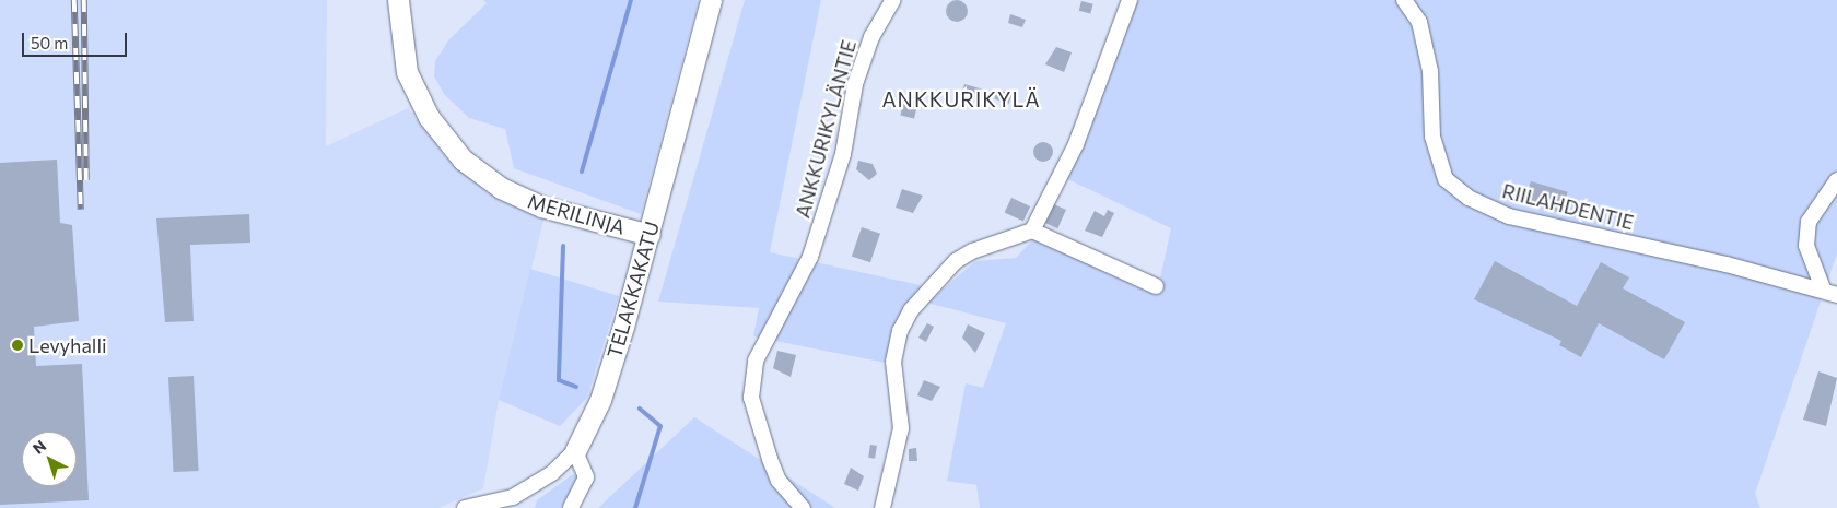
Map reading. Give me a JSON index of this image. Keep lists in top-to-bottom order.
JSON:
{
  "streets": {
    "street": [
      "ANKKURIKYLÄNTIE",
      "RIILAHDENTIE",
      "MERILINJA",
      "TELAKKAKATU"
    ]
  },
  "crossings": [
    ["MERILINJA", "TELAKKAKATU"]
  ],
  "districts": ["ANKKURIKYLÄ"],
  "places": ["Levyhalli"],
  "scale_bar": "50 m",
  "north": "top left"
}
